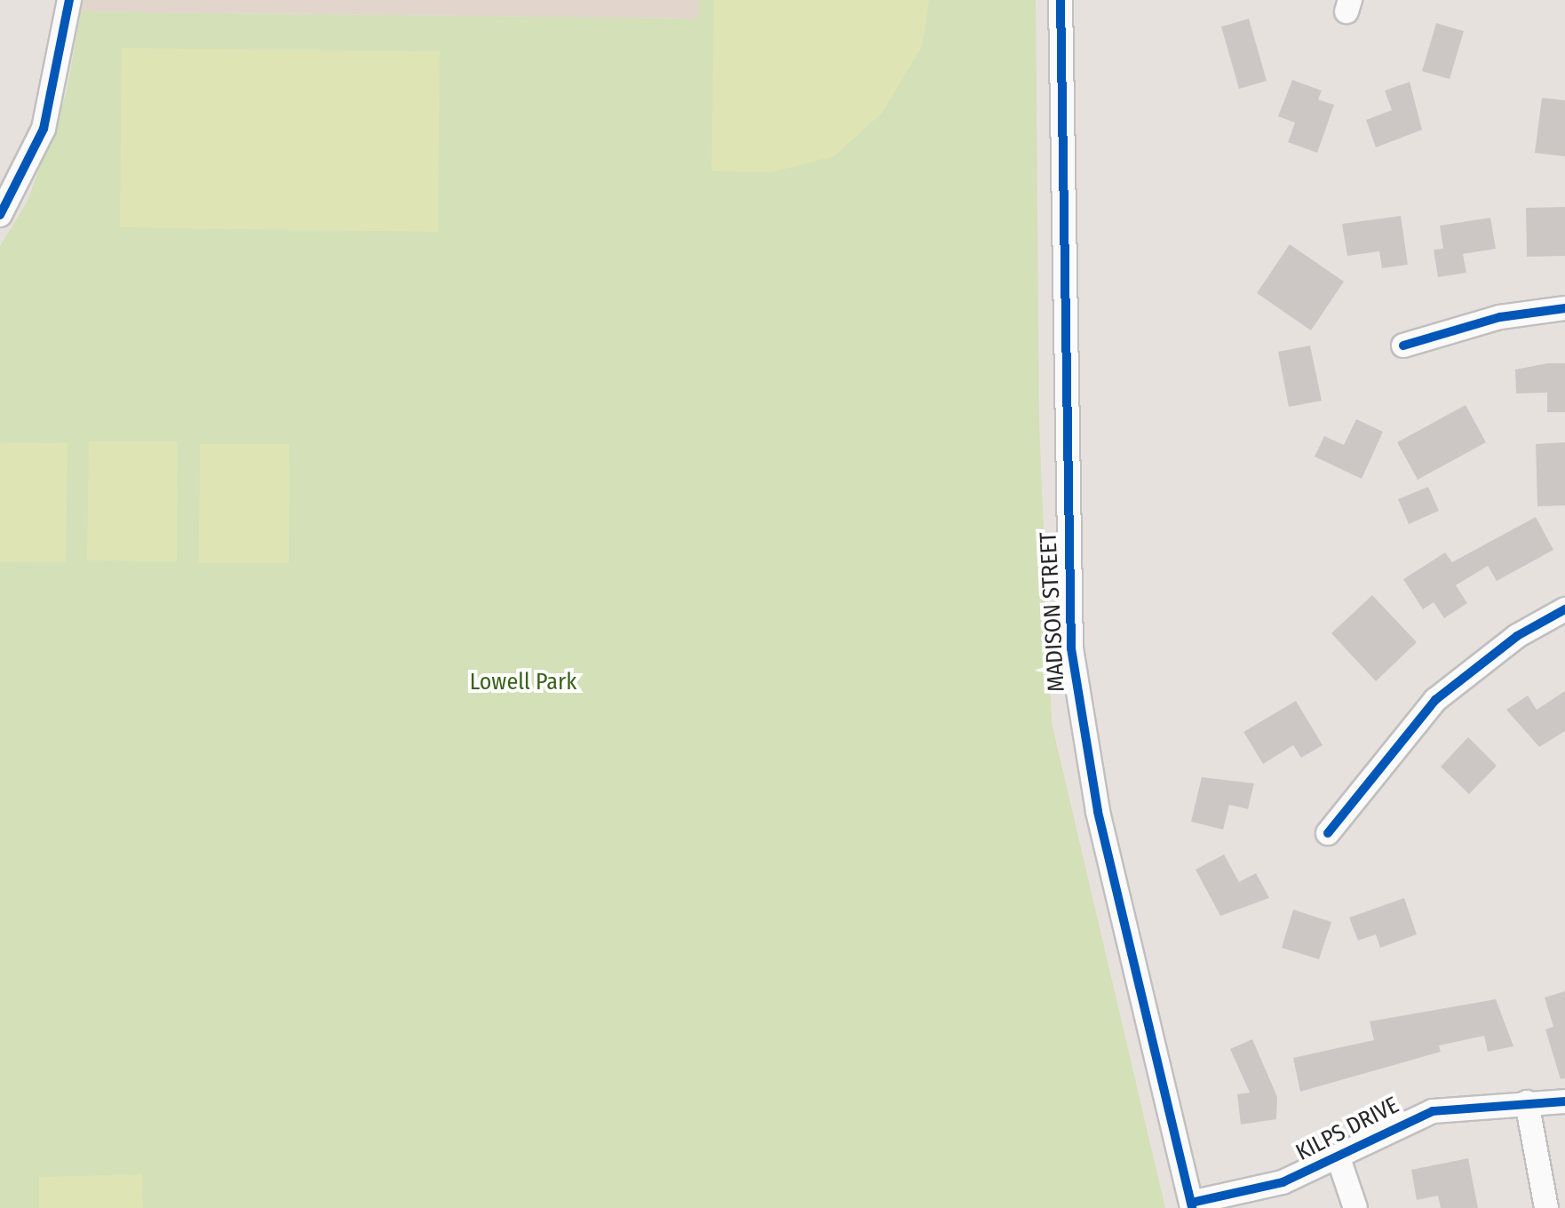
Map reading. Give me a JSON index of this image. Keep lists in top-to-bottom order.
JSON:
{
  "streets": {
    "street": ["MADISON STREET", "KILPS DRIVE"]
  },
  "crossings": [
    ["MADISON STREET", "KILPS DRIVE"]
  ],
  "parks": ["Lowell Park"]
}
